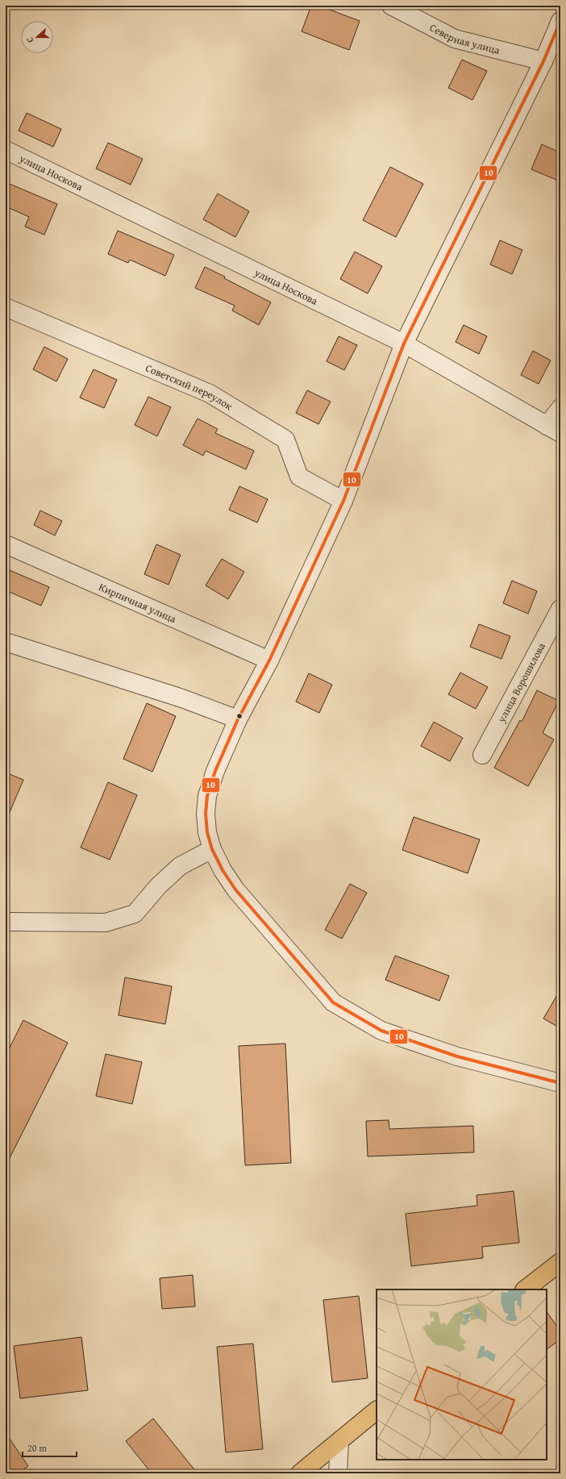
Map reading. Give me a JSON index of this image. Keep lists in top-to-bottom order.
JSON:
{
  "streets": {
    "street": [
      "Северная улица",
      "улица Носкова",
      "Советский переулок",
      "Кирпичная улица",
      "улица Ворошилова"
    ]
  },
  "lines": ["transit line 10"],
  "scale_bar": "20 m",
  "north": "left"
}
